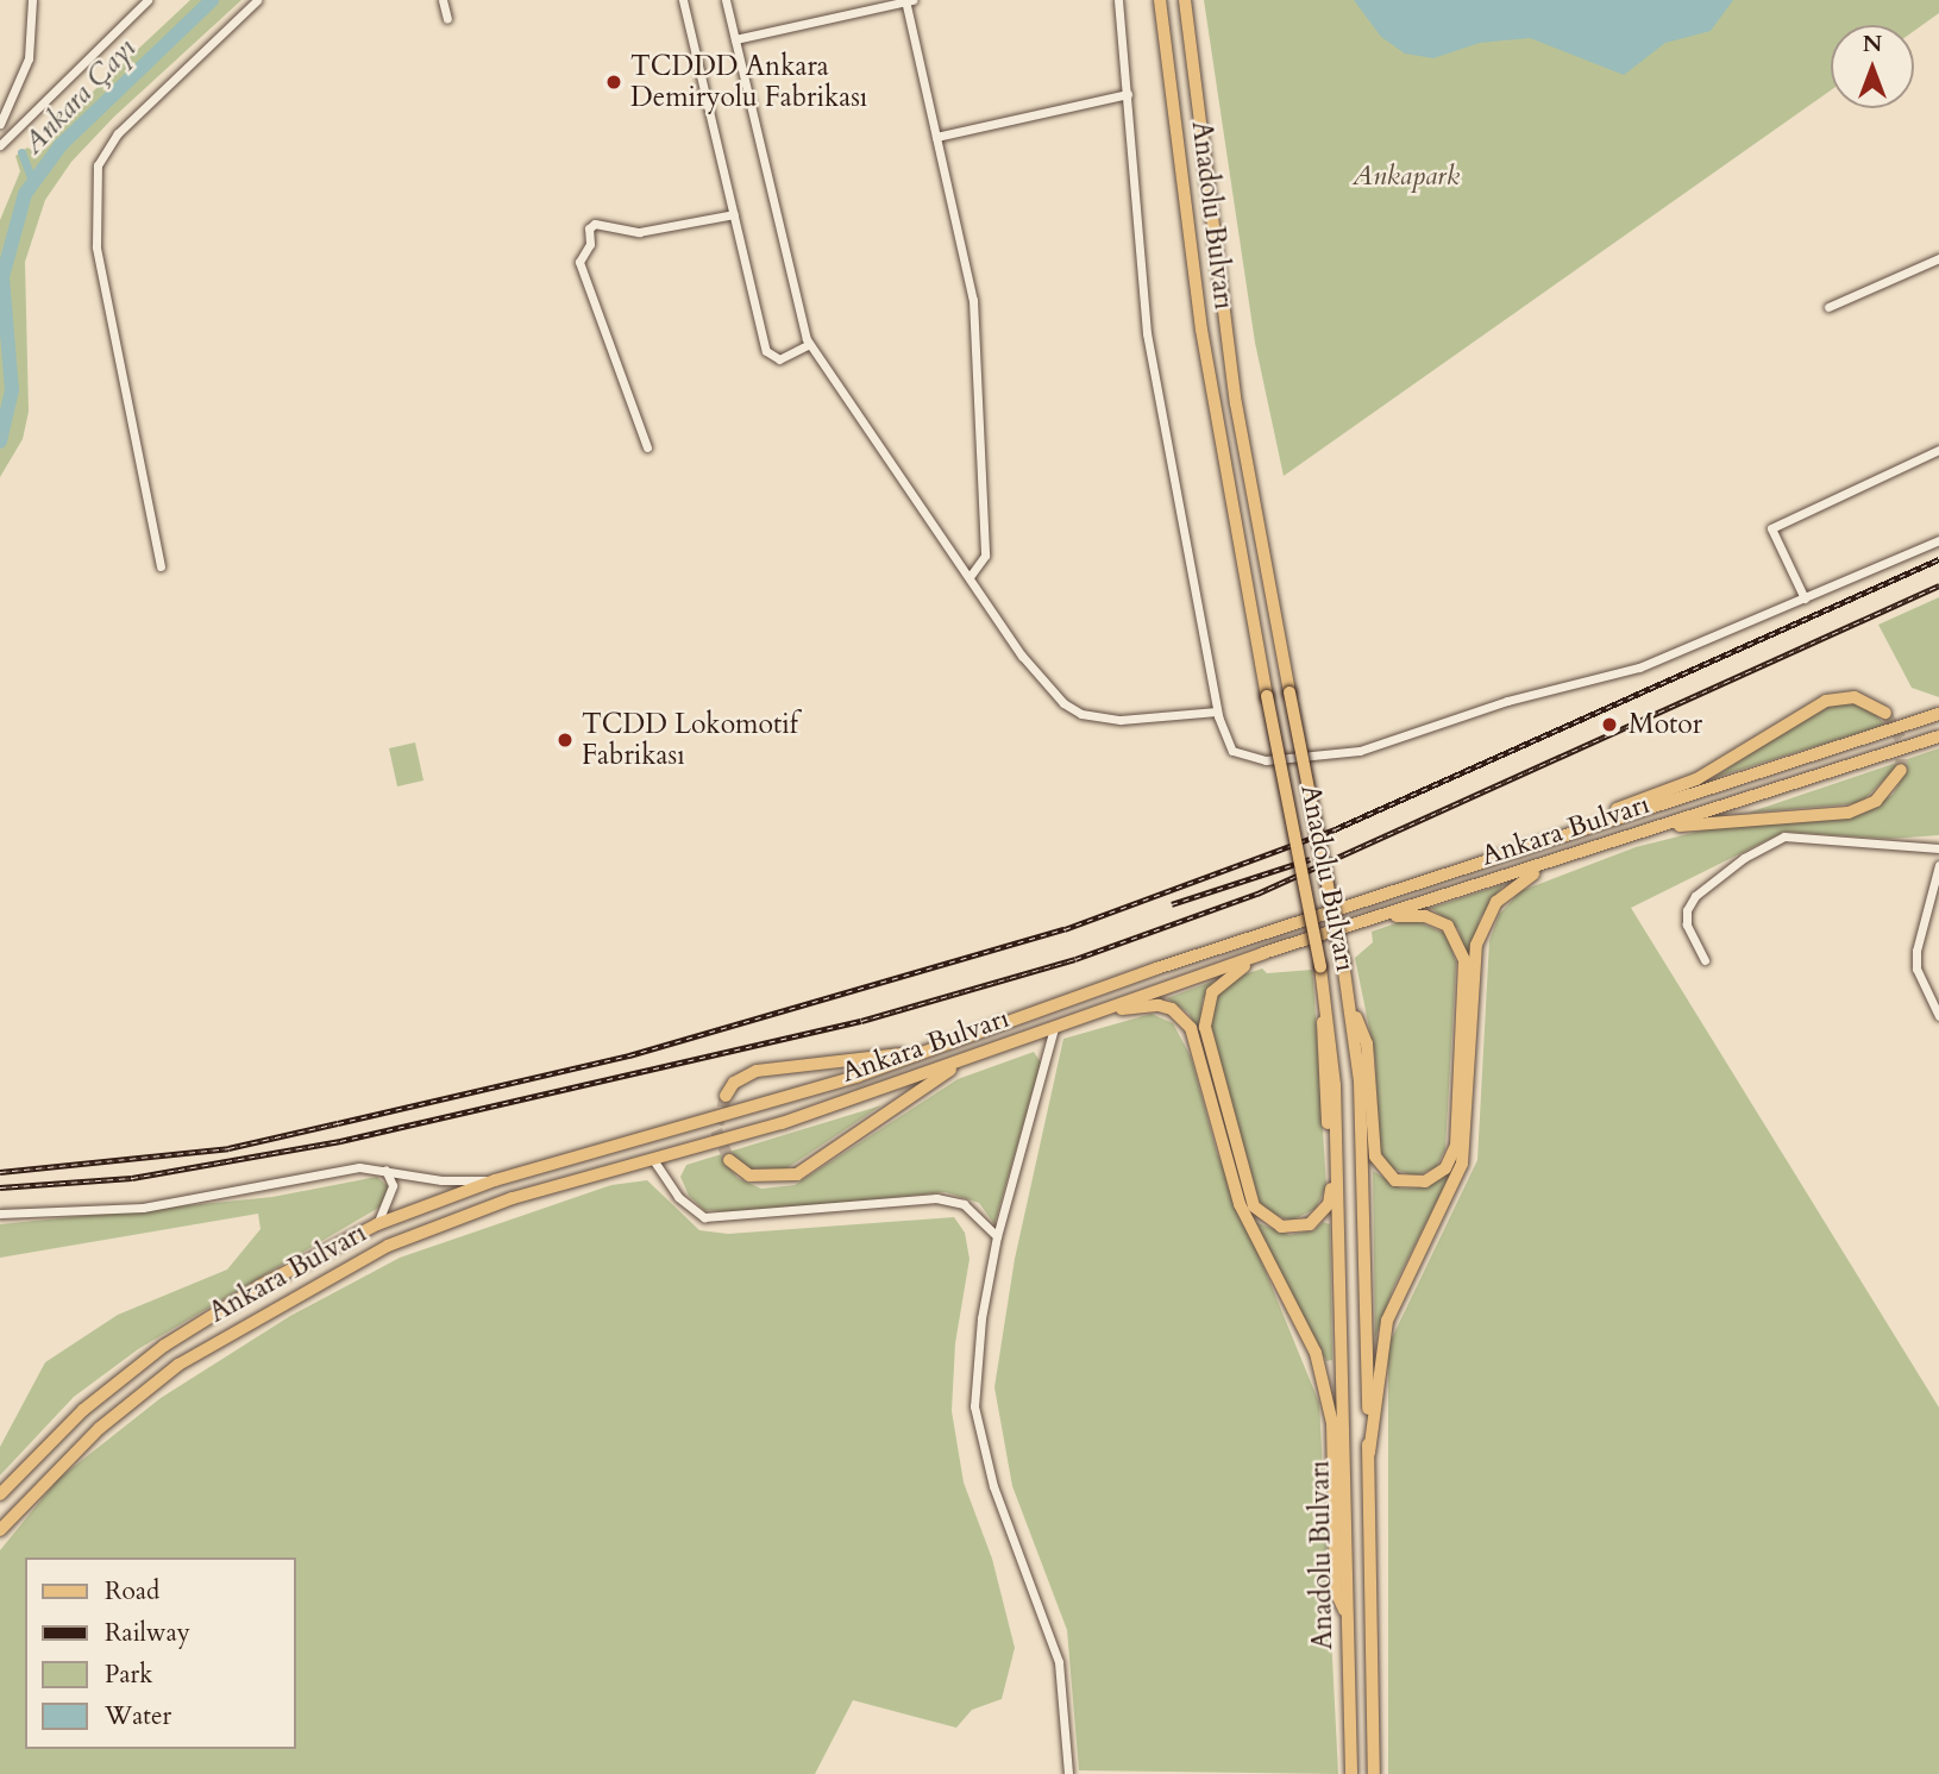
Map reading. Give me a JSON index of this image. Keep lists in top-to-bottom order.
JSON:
{
  "streets": {
    "main road": ["Anadolu Bulvarı", "Ankara Bulvarı"]
  },
  "water": ["Ankara Çayı"],
  "parks": ["Ankapark"],
  "places": ["TCDDD Ankara Demiryolu Fabrikası", "Motor", "TCDD Lokomotif Fabrikası"],
  "legend": [
    "Road",
    "Railway",
    "Park",
    "Water"
  ],
  "north": "top"
}
